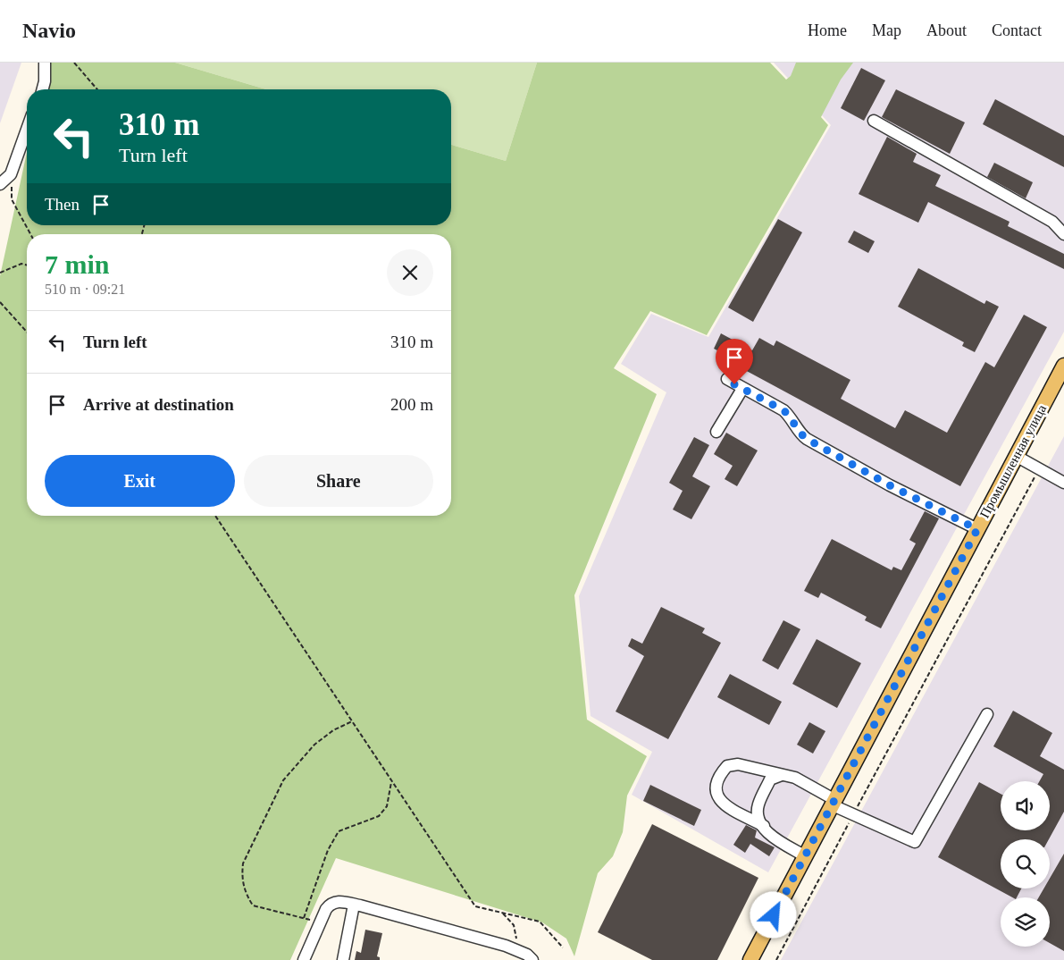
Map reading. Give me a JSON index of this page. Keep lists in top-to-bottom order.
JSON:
{
  "streets": {
    "main road": ["Промышленная улица"]
  },
  "page": {
    "header": "Navio",
    "nav": [
      "Home",
      "Map",
      "About",
      "Contact"
    ],
    "turn": ["310 m", "Turn left"],
    "then": "Then",
    "heading": ["7 min", "510 m · 09:21"],
    "list": [
      {
        "name": "Turn left",
        "value": "310 m"
      },
      {
        "name": "Arrive at destination",
        "value": "200 m"
      }
    ],
    "buttons": ["Exit", "Share"]
  }
}
